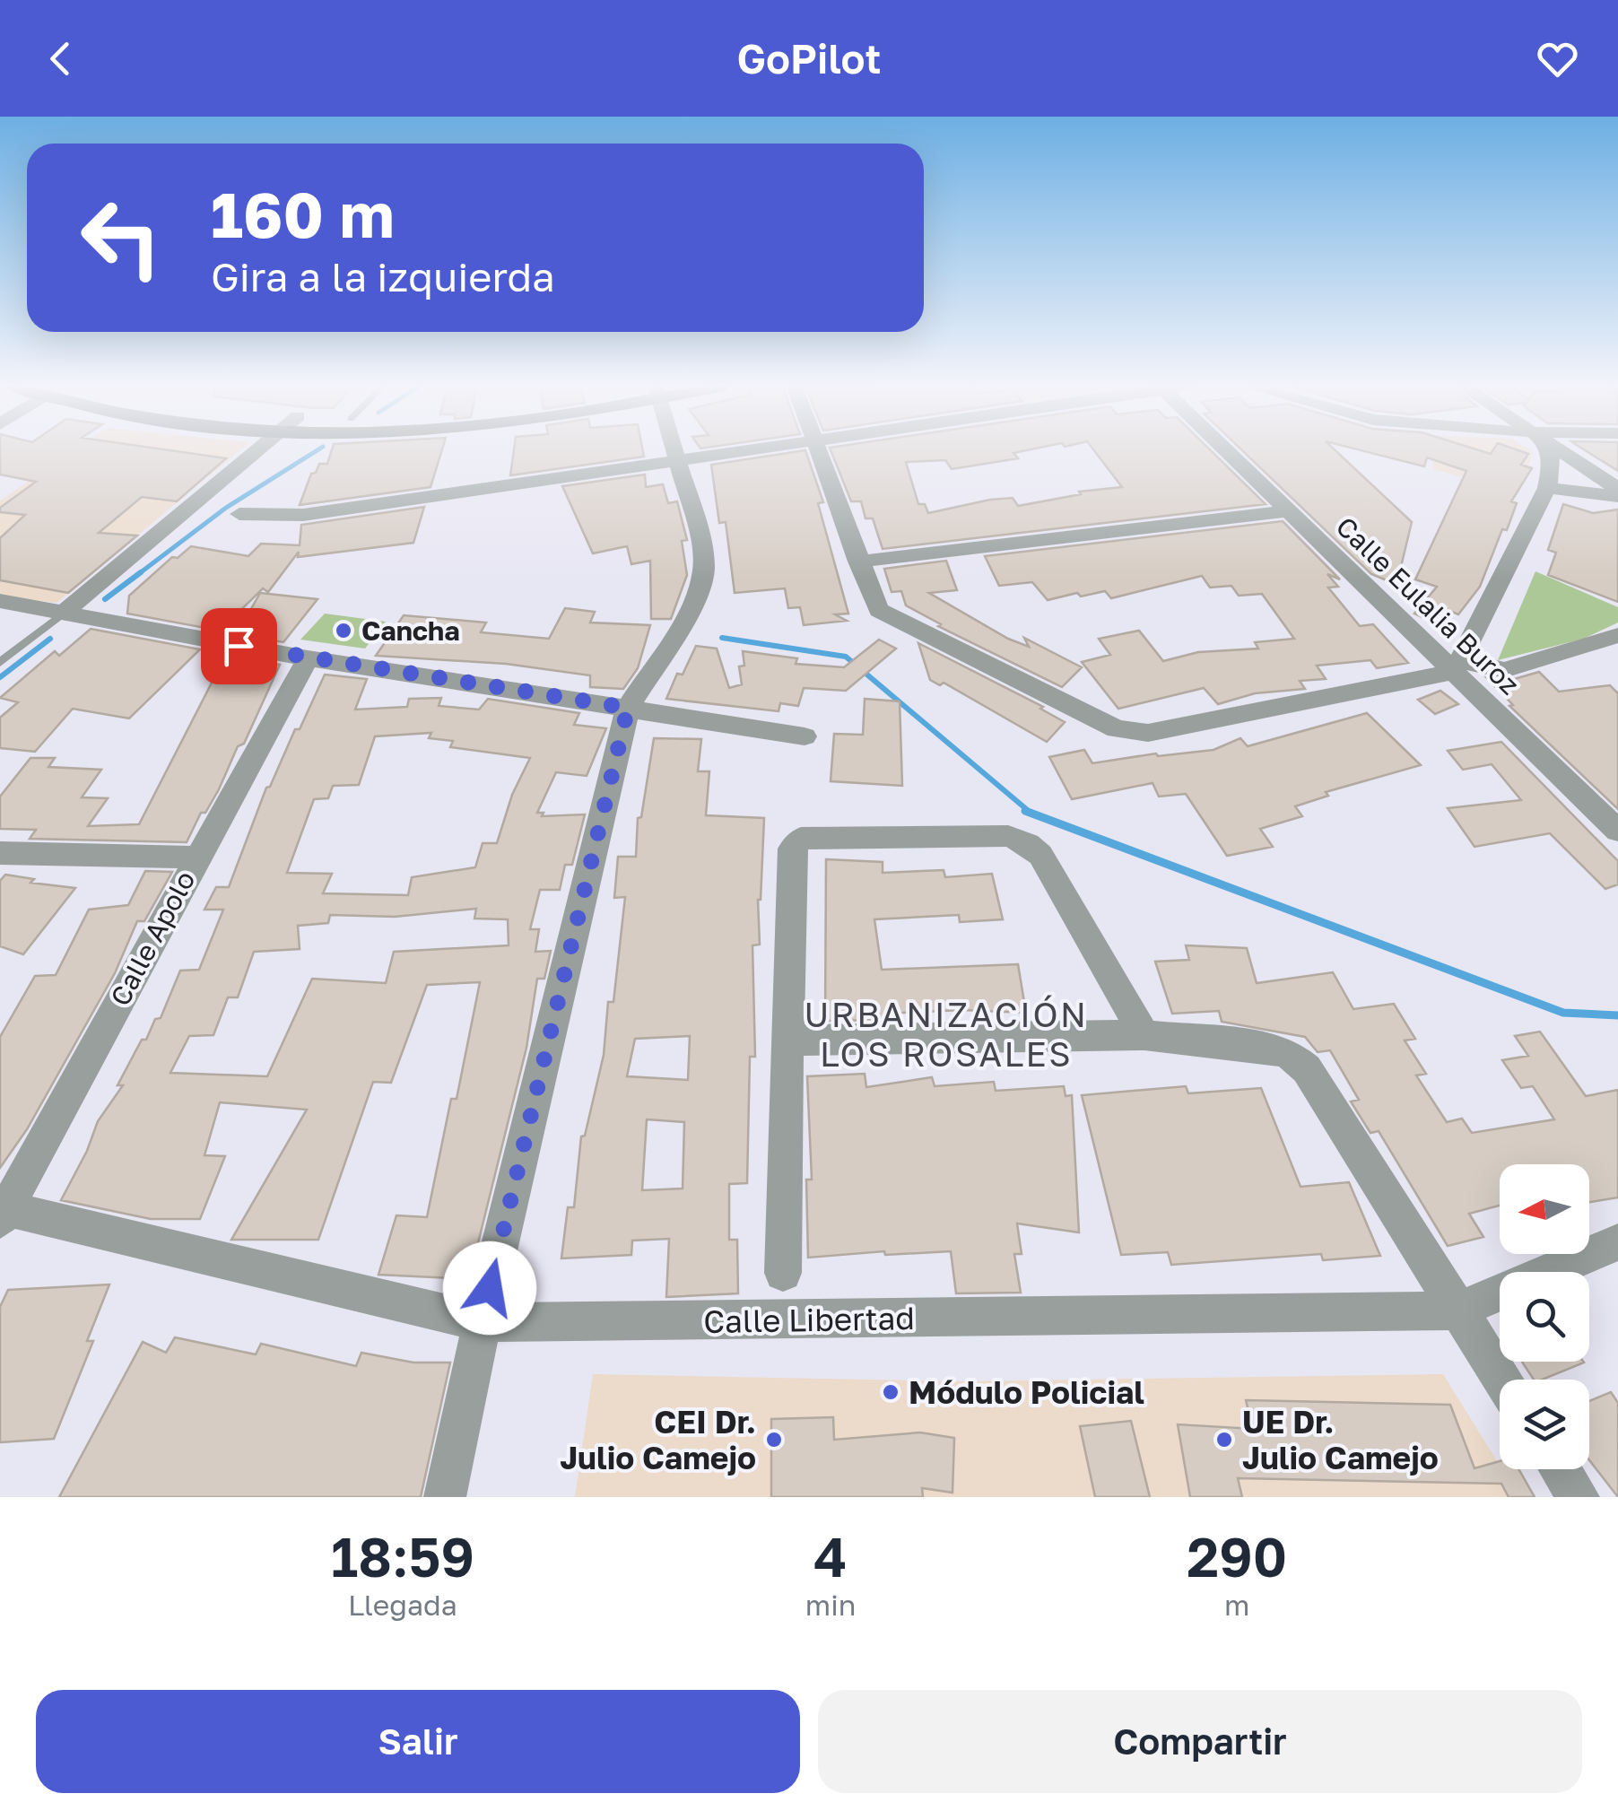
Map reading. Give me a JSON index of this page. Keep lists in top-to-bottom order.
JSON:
{
  "streets": {
    "street": ["Calle Eulalia Buroz", "Calle Apolo", "Calle Libertad"]
  },
  "crossings": [
    ["Calle Apolo", "Calle Libertad"]
  ],
  "districts": ["URBANIZACIÓN LOS ROSALES"],
  "places": [
    "Cancha",
    "Módulo Policial",
    "CEI Dr. Julio Camejo",
    "UE Dr. Julio Camejo"
  ],
  "north": "left",
  "page": {
    "header": "GoPilot",
    "turn": ["160 m", "Gira a la izquierda"],
    "eta": [
      "18:59",
      "Llegada",
      "4",
      "min",
      "290",
      "m"
    ],
    "buttons": ["Salir", "Compartir"]
  }
}
